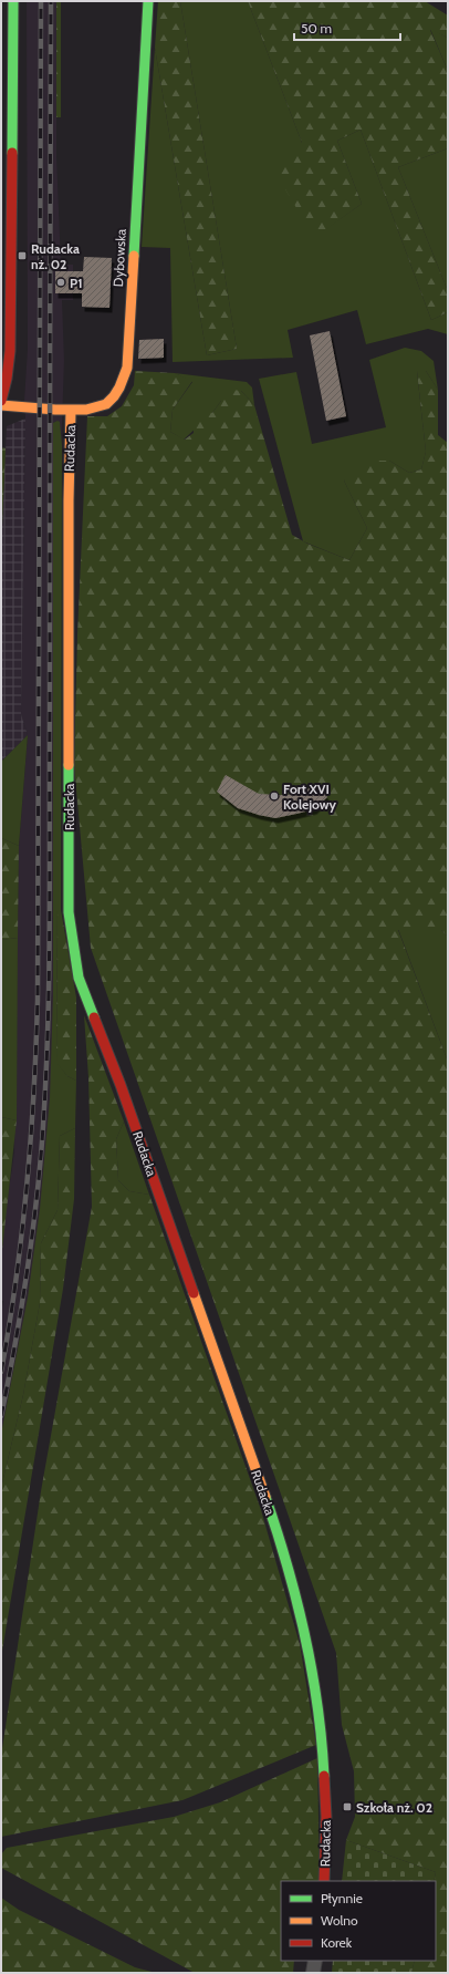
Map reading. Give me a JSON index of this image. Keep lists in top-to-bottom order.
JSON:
{
  "streets": {
    "street": ["Dybowska", "Rudacka"]
  },
  "crossings": [
    ["Dybowska", "Rudacka"]
  ],
  "places": {
    "transit": ["Rudacka nż. 02", "Szkoła nż. 02"],
    "other": ["P1", "Fort XVI Kolejowy"]
  },
  "legend": ["Płynnie", "Wolno", "Korek"],
  "scale_bar": "50 m"
}
